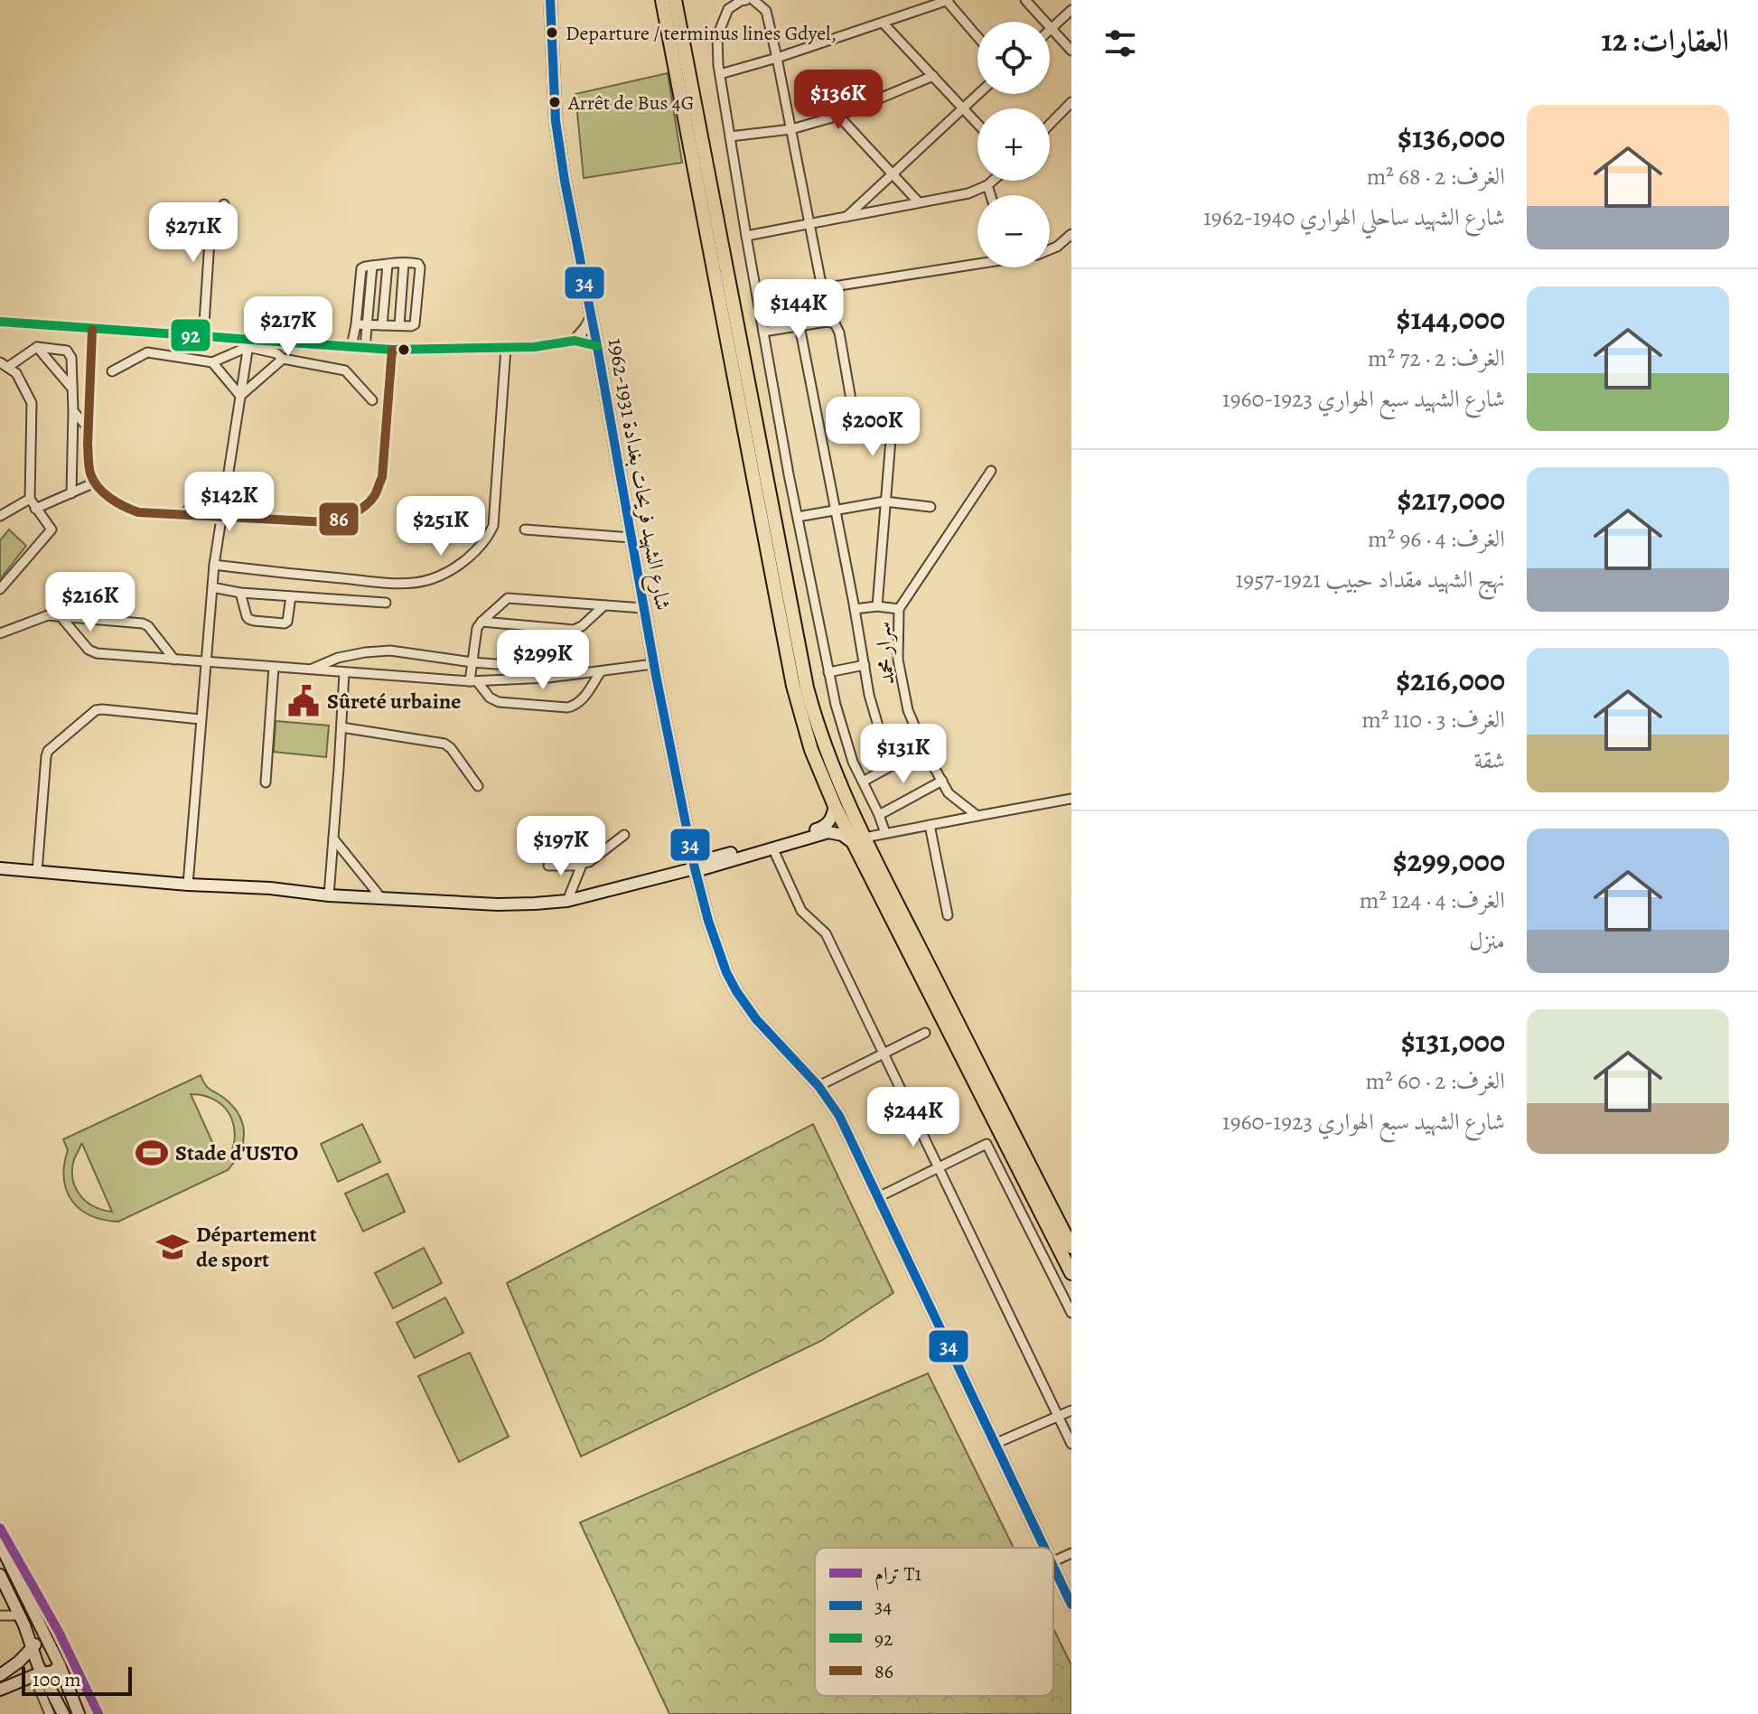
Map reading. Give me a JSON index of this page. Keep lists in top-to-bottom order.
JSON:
{
  "streets": {
    "main road": ["شارع الشهيد فريحات بغدادة 1931-1962"],
    "street": ["سرار محمد"]
  },
  "places": {
    "other": ["Departure / terminus lines Gdyel,", "Arrêt de Bus 4G"],
    "public building": ["Sûreté urbaine"],
    "sports": ["Stade d'USTO"],
    "school or university": ["Département de sport"]
  },
  "lines": [
    "transit line 34",
    "transit line 92",
    "transit line 86",
    "tram line T1"
  ],
  "legend": [
    "ترام T1",
    "34",
    "92",
    "86"
  ],
  "scale_bar": "100 m",
  "page": {
    "heading": "العقارات: 12",
    "map_buttons": ["+", "−"],
    "price": [
      "$136K",
      "$271K",
      "$144K",
      "$217K",
      "$200K",
      "$142K",
      "$251K",
      "$216K",
      "$299K",
      "$131K",
      "$197K",
      "$244K"
    ],
    "list": [
      {
        "name": "$136,000",
        "note": "الغرف: 2 · 68 m² · شارع الشهيد ساحلي الهواري 1940-1962"
      },
      {
        "name": "$144,000",
        "note": "الغرف: 2 · 72 m² · شارع الشهيد سبع الهواري 1923-1960"
      },
      {
        "name": "$217,000",
        "note": "الغرف: 4 · 96 m² · نهج الشهيد مقداد حبيب 1921-1957"
      },
      {
        "name": "$216,000",
        "note": "الغرف: 3 · 110 m² · شقة"
      },
      {
        "name": "$299,000",
        "note": "الغرف: 4 · 124 m² · منزل"
      },
      {
        "name": "$131,000",
        "note": "الغرف: 2 · 60 m² · شارع الشهيد سبع الهواري 1923-1960"
      }
    ],
    "scale": "100 m"
  }
}
